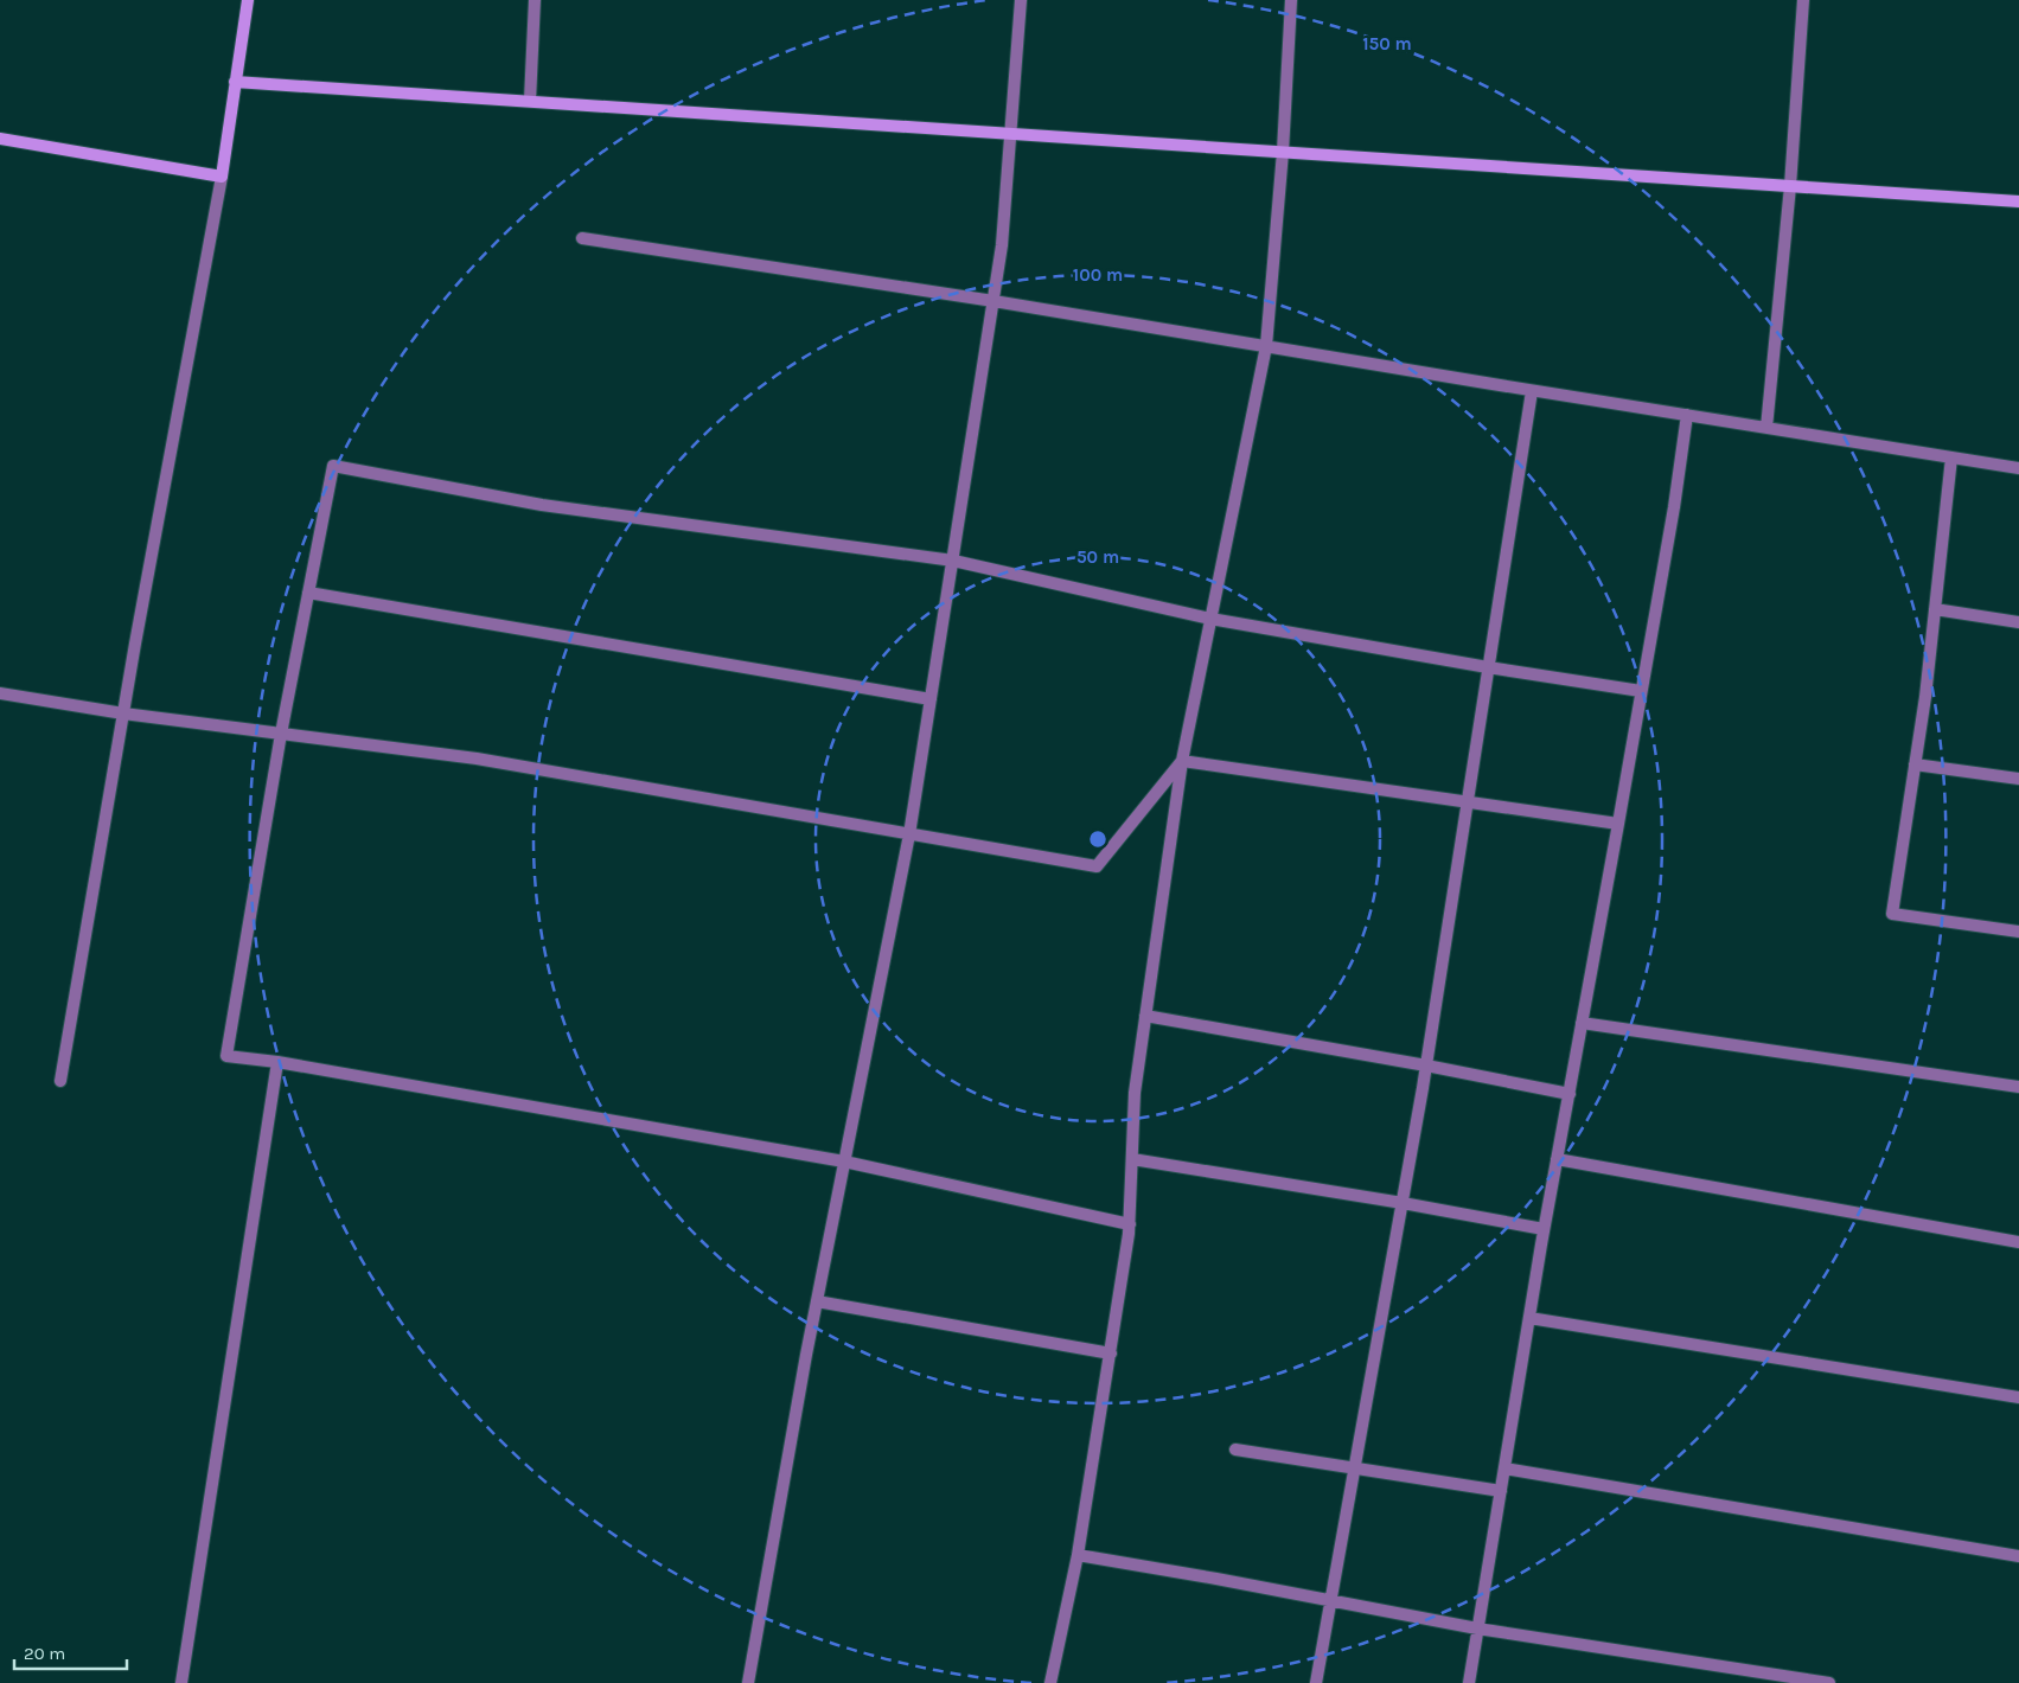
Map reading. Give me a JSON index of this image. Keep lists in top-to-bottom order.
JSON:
{
  "scale_bar": "20 m",
  "rings": ["150 m", "100 m", "50 m"]
}
